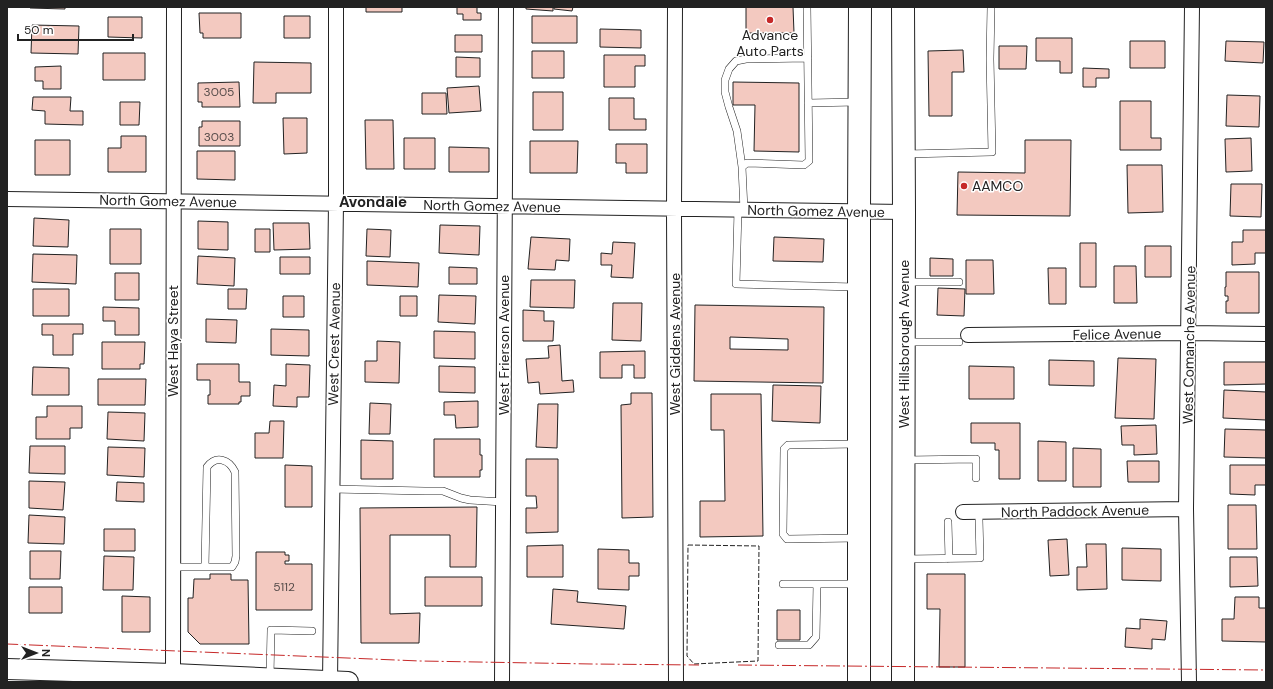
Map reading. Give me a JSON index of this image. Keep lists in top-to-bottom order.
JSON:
{
  "streets": {
    "main road": ["West Hillsborough Avenue"],
    "street": [
      "North Gomez Avenue",
      "Felice Avenue",
      "West Haya Street",
      "West Crest Avenue",
      "West Giddens Avenue",
      "West Frierson Avenue",
      "West Comanche Avenue",
      "North Paddock Avenue"
    ]
  },
  "crossings": [
    ["North Gomez Avenue", "West Haya Street"],
    ["North Gomez Avenue", "West Crest Avenue"],
    ["North Gomez Avenue", "West Giddens Avenue"],
    ["North Gomez Avenue", "West Hillsborough Avenue"],
    ["North Gomez Avenue", "West Frierson Avenue"],
    ["Felice Avenue", "West Comanche Avenue"],
    ["West Comanche Avenue", "North Paddock Avenue"]
  ],
  "districts": ["Avondale"],
  "places": ["Advance Auto Parts", "AAMCO"],
  "house_numbers": ["3005", "3003", "5112"],
  "scale_bar": "50 m",
  "north": "right"
}
